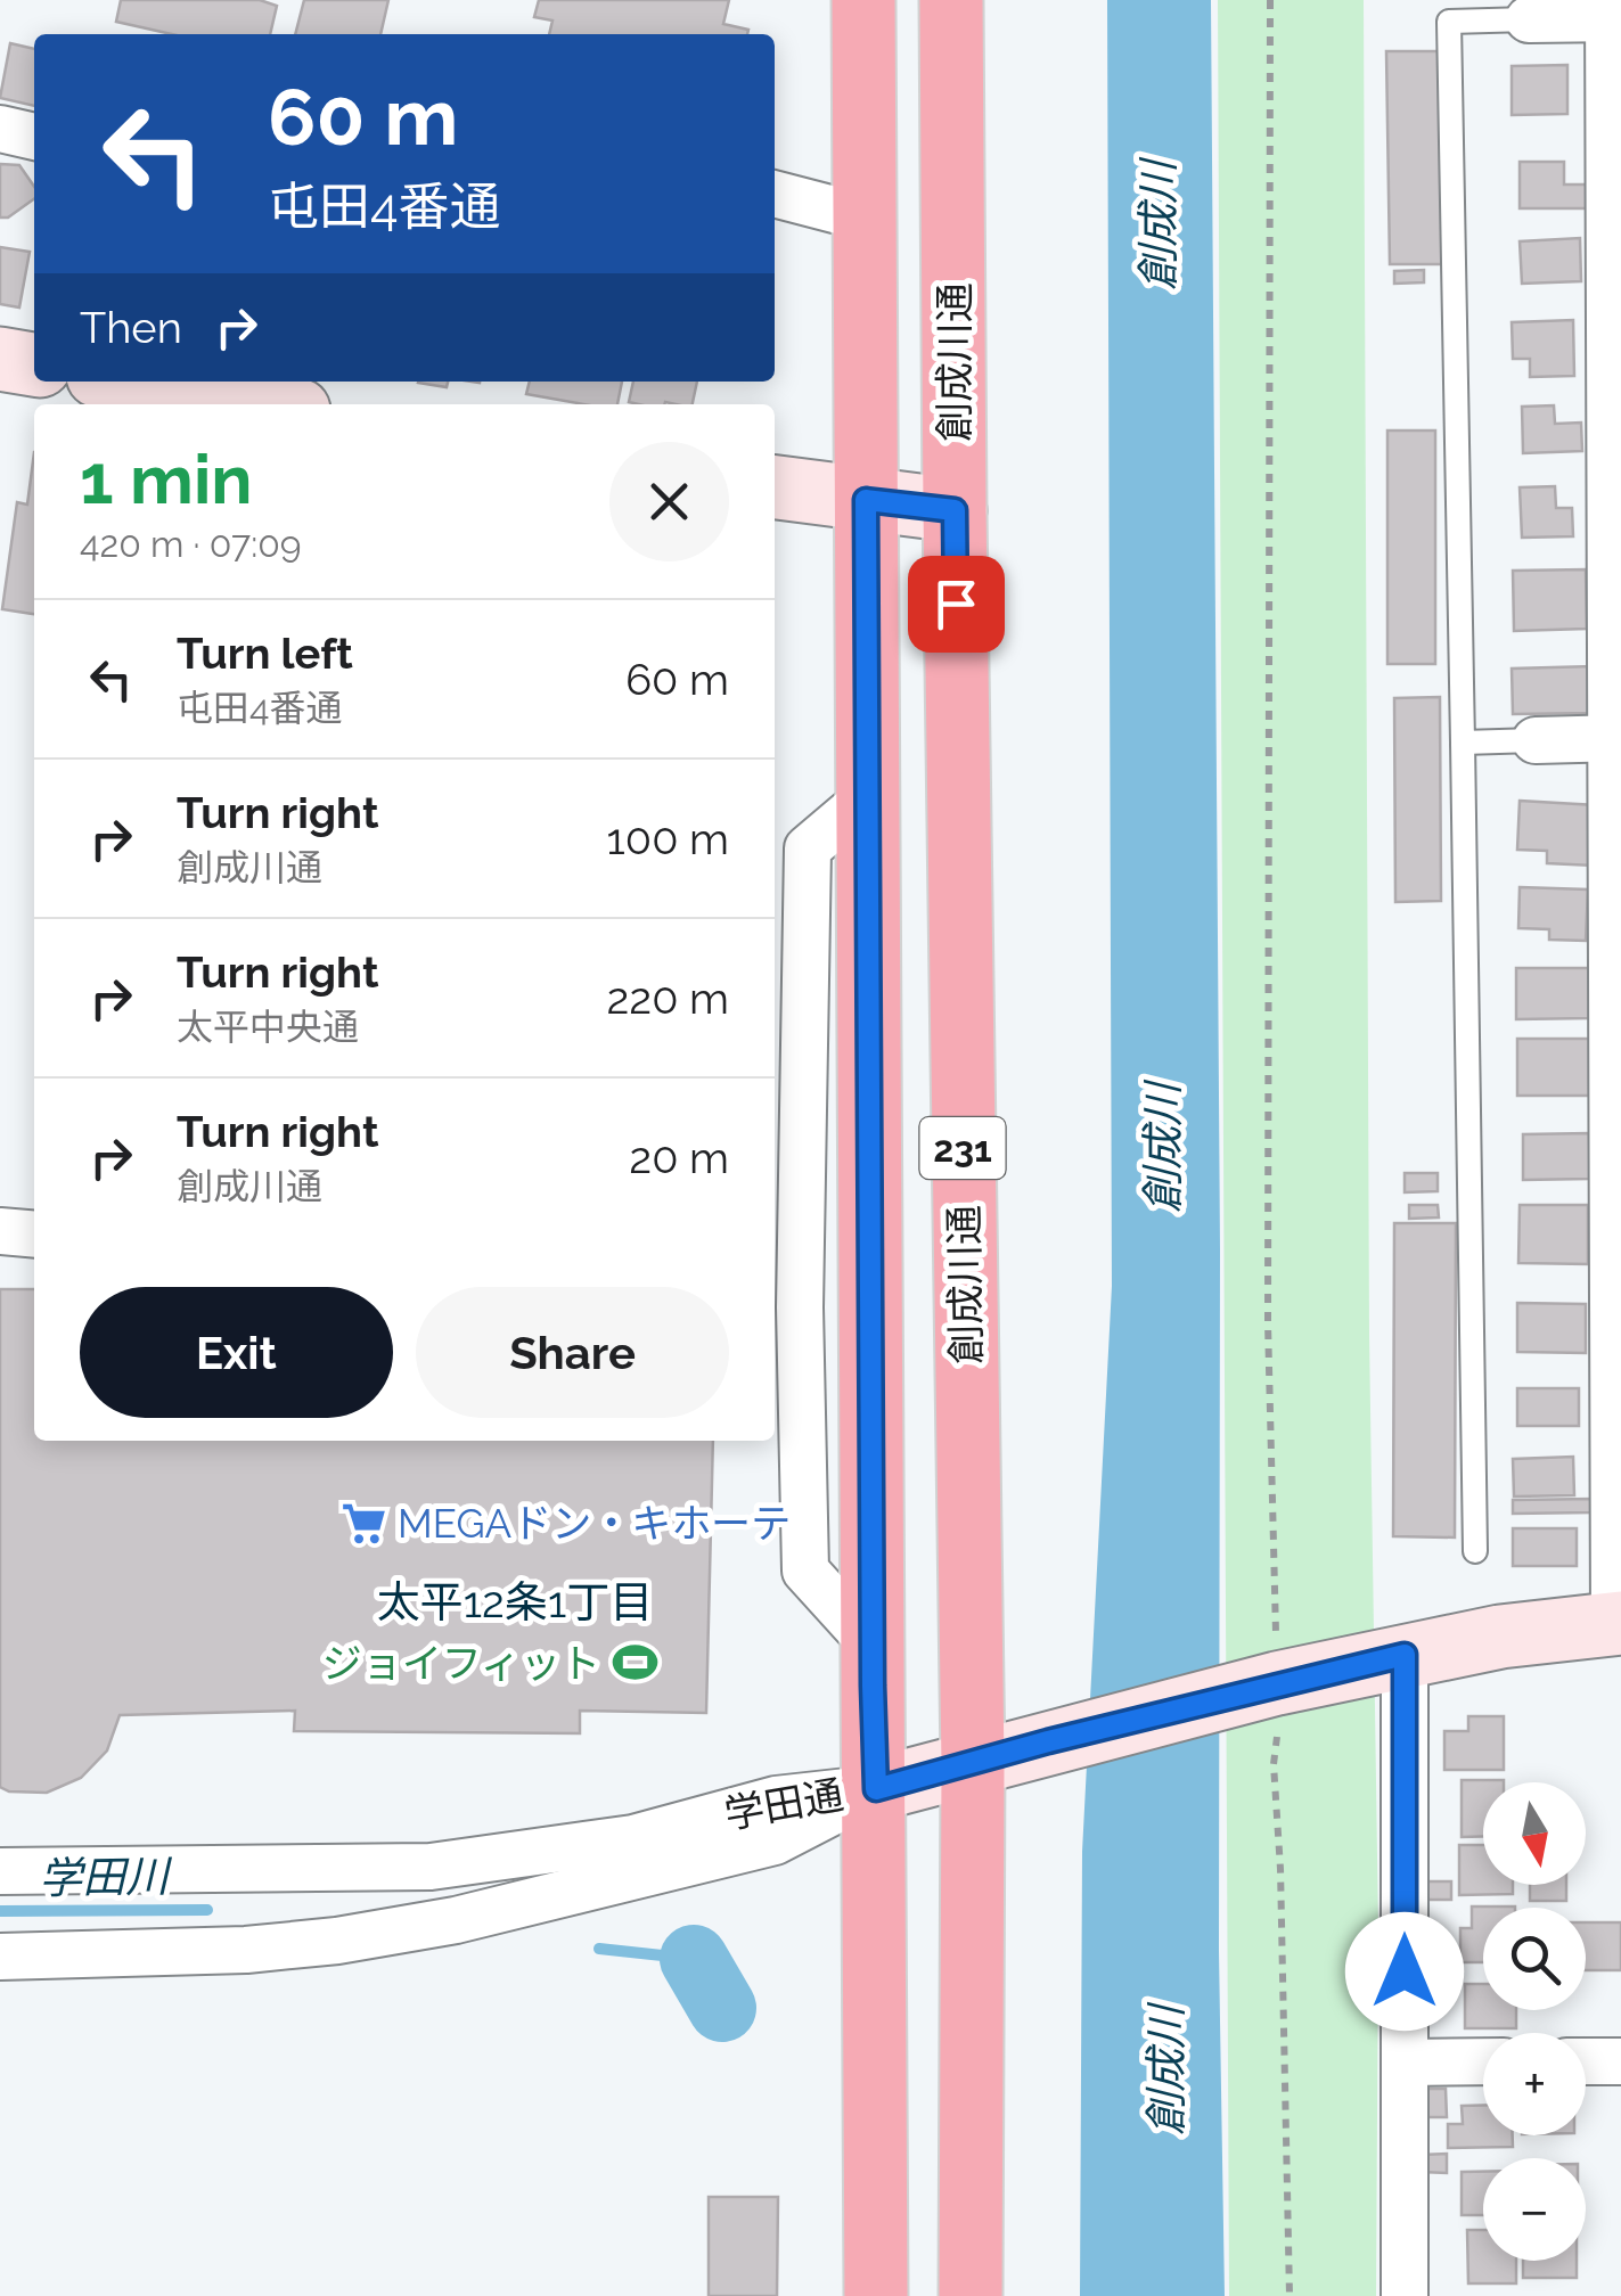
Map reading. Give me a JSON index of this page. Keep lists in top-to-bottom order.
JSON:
{
  "streets": {
    "highway": ["創成川通", "231"],
    "street": ["学田通"]
  },
  "crossings": [
    ["231", "学田通"]
  ],
  "districts": ["太平12条1丁目"],
  "water": ["創成川", "学田川"],
  "places": {
    "supermarket": ["MEGAドン・キホーテ"],
    "sports": ["ジョイフィット"]
  },
  "north": "bottom",
  "page": {
    "turn": ["60 m", "屯田4番通"],
    "then": "Then",
    "heading": ["1 min", "420 m · 07:09"],
    "list": [
      {
        "name": "Turn left",
        "note": "屯田4番通",
        "value": "60 m"
      },
      {
        "name": "Turn right",
        "note": "創成川通",
        "value": "100 m"
      },
      {
        "name": "Turn right",
        "note": "太平中央通",
        "value": "220 m"
      },
      {
        "name": "Turn right",
        "note": "創成川通",
        "value": "20 m"
      }
    ],
    "buttons": ["Exit", "Share"],
    "map_buttons": ["+", "−"]
  }
}
